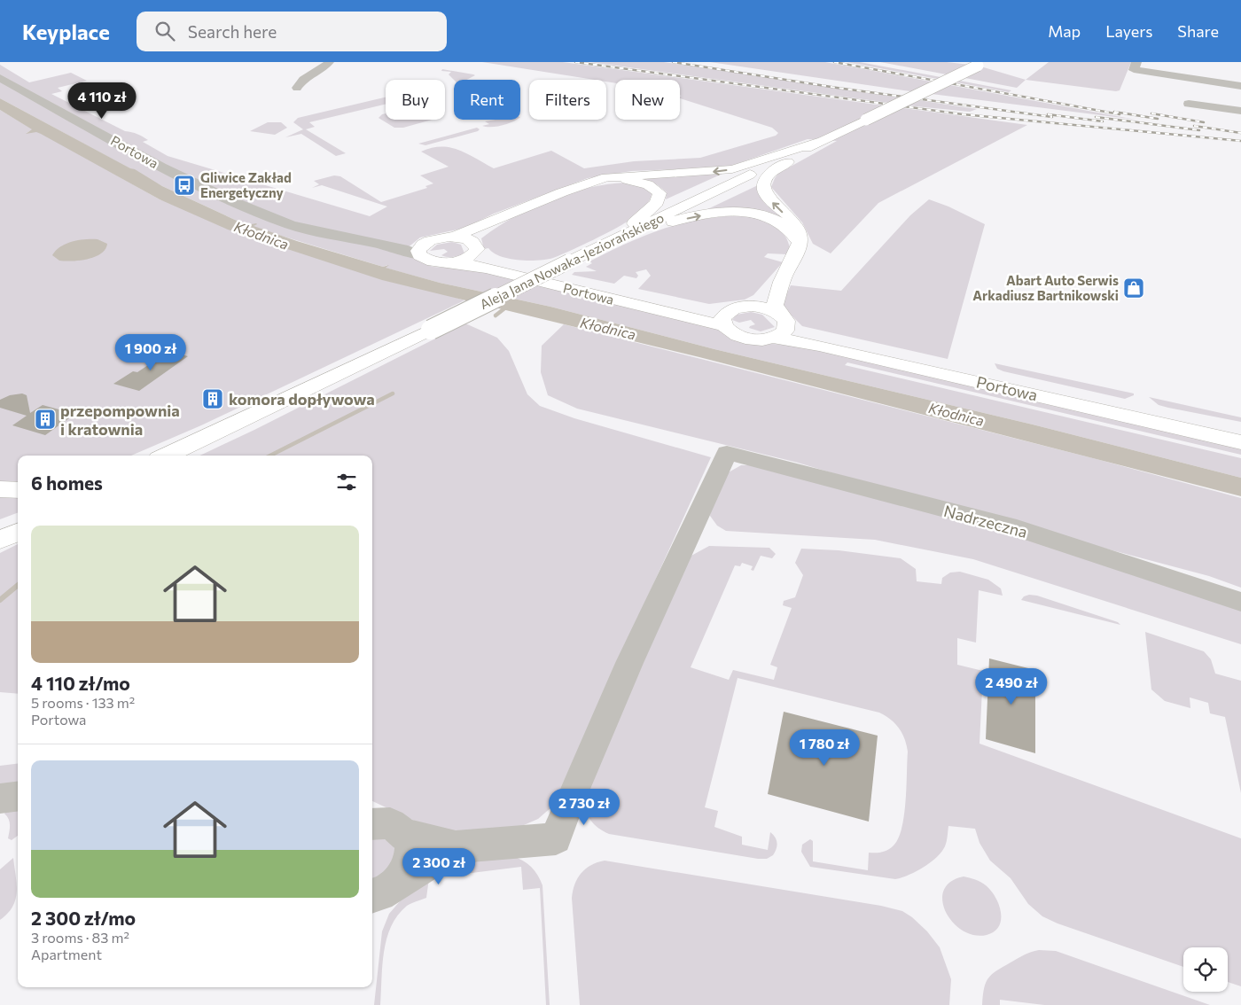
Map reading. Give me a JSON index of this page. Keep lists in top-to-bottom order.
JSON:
{
  "streets": {
    "main road": ["Portowa", "Aleja Jana Nowaka-Jeziorańskiego"],
    "street": ["Nadrzeczna"]
  },
  "water": ["Kłodnica"],
  "places": {
    "bus stop": ["Gliwice Zakład Energetyczny"],
    "shop": ["Abart Auto Serwis Arkadiusz Bartnikowski"],
    "building": ["komora dopływowa", "przepompownia i kratownia"]
  },
  "page": {
    "header": "Keyplace",
    "search": "Search here",
    "nav": ["Map", "Layers", "Share"],
    "chip": [
      "Buy",
      "Rent",
      "Filters",
      "New"
    ],
    "price": [
      "4 110 zł",
      "1 900 zł",
      "2 490 zł",
      "1 780 zł",
      "2 730 zł",
      "2 300 zł"
    ],
    "heading": "6 homes",
    "list": [
      {
        "name": "4 110 zł/mo",
        "note": "5 rooms · 133 m² · Portowa"
      },
      {
        "name": "2 300 zł/mo",
        "note": "3 rooms · 83 m² · Apartment"
      }
    ]
  }
}
